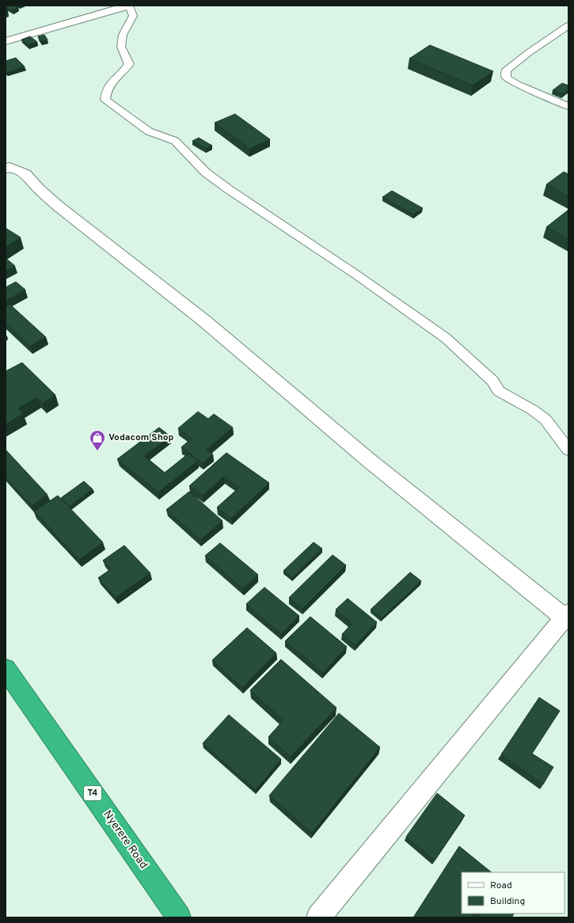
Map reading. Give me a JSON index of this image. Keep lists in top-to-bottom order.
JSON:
{
  "streets": {
    "highway": ["T4", "Nyerere Road"]
  },
  "places": {
    "shop": ["Vodacom Shop"]
  },
  "legend": ["Road", "Building"]
}
